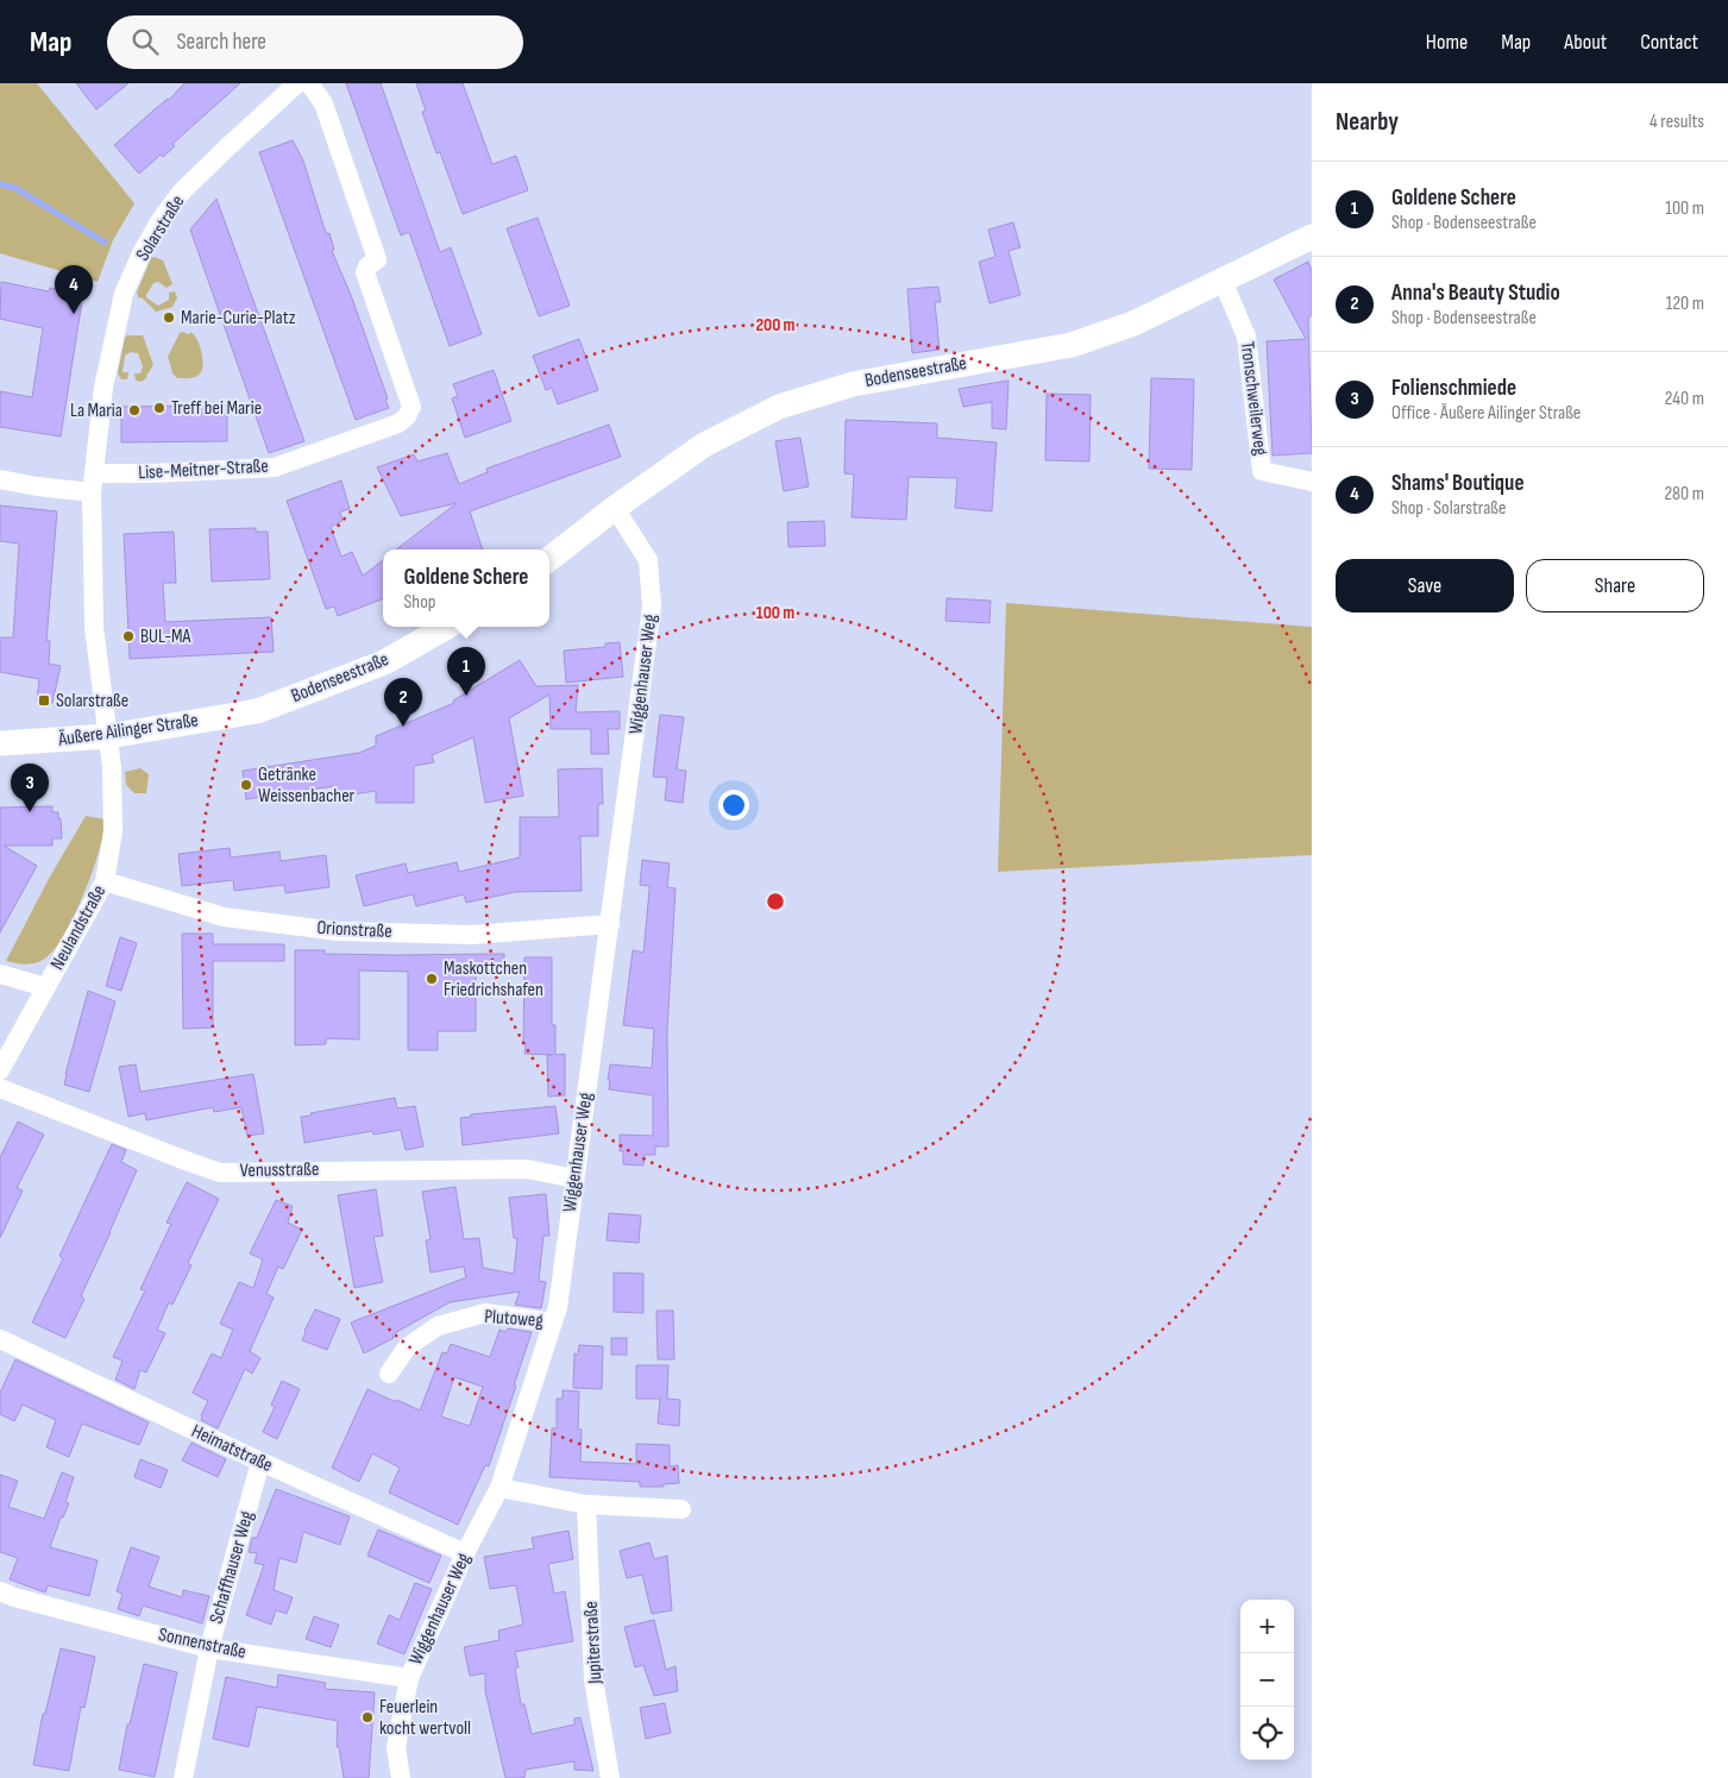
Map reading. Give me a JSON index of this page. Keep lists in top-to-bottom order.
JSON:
{
  "streets": {
    "main road": ["Bodenseestraße", "Äußere Ailinger Straße"],
    "street": [
      "Solarstraße",
      "Tronschweilerweg",
      "Lise-Meitner-Straße",
      "Wiggenhauser Weg",
      "Neulandstraße",
      "Orionstraße",
      "Venusstraße",
      "Plutoweg",
      "Heimatstraße",
      "Schaffhauser Weg",
      "Jupiterstraße",
      "Sonnenstraße"
    ]
  },
  "crossings": [
    ["Solarstraße", "Lise-Meitner-Straße"],
    ["Solarstraße", "Äußere Ailinger Straße"],
    ["Solarstraße", "Neulandstraße"],
    ["Bodenseestraße", "Tronschweilerweg"],
    ["Bodenseestraße", "Wiggenhauser Weg"],
    ["Bodenseestraße", "Äußere Ailinger Straße"],
    ["Wiggenhauser Weg", "Orionstraße"],
    ["Wiggenhauser Weg", "Venusstraße"],
    ["Wiggenhauser Weg", "Plutoweg"],
    ["Wiggenhauser Weg", "Heimatstraße"],
    ["Wiggenhauser Weg", "Sonnenstraße"],
    ["Äußere Ailinger Straße", "Neulandstraße"],
    ["Neulandstraße", "Orionstraße"],
    ["Heimatstraße", "Schaffhauser Weg"],
    ["Schaffhauser Weg", "Sonnenstraße"]
  ],
  "places": {
    "other": [
      "Marie-Curie-Platz",
      "Treff bei Marie",
      "La Maria",
      "BUL-MA",
      "Getränke Weissenbacher",
      "Maskottchen Friedrichshafen",
      "Feuerlein kocht wertvoll"
    ],
    "transit": ["Solarstraße"]
  },
  "page": {
    "header": "Map",
    "search": "Search here",
    "nav": [
      "Home",
      "Map",
      "About",
      "Contact"
    ],
    "heading": ["Nearby", "4 results"],
    "list": [
      {
        "mark": "1",
        "name": "Goldene Schere",
        "note": "Shop · Bodenseestraße",
        "value": "100 m"
      },
      {
        "mark": "2",
        "name": "Anna's Beauty Studio",
        "note": "Shop · Bodenseestraße",
        "value": "120 m"
      },
      {
        "mark": "3",
        "name": "Folienschmiede",
        "note": "Office · Äußere Ailinger Straße",
        "value": "240 m"
      },
      {
        "mark": "4",
        "name": "Shams' Boutique",
        "note": "Shop · Solarstraße",
        "value": "280 m"
      }
    ],
    "pins": [
      "4",
      "1",
      "2",
      "3"
    ],
    "buttons": ["Save", "Share"],
    "popup": ["Goldene Schere", "Shop"],
    "map_buttons": ["+", "−"]
  },
  "rings": ["200 m", "100 m"]
}
